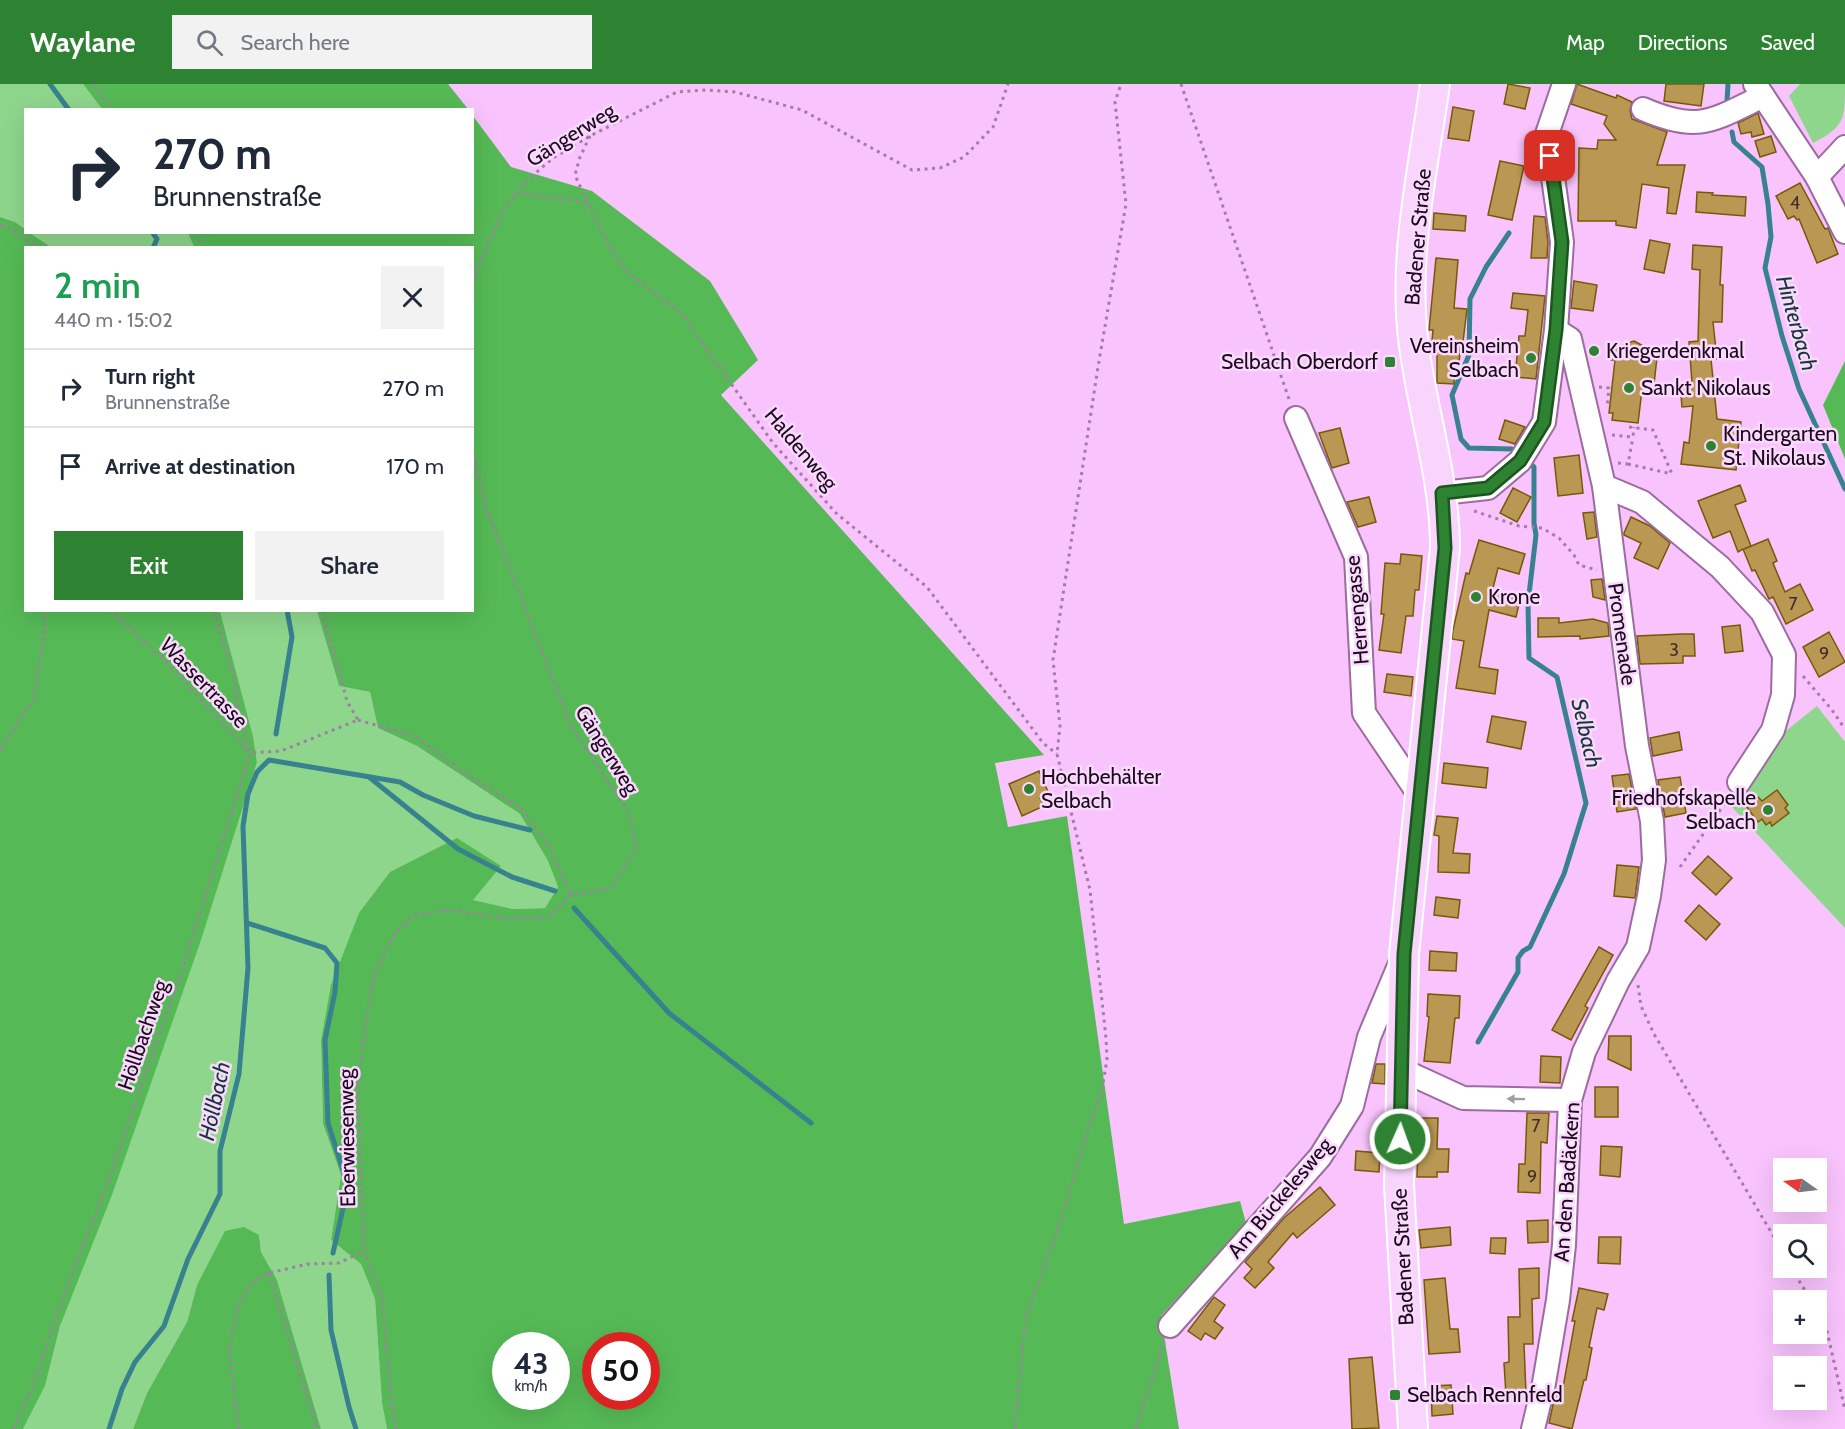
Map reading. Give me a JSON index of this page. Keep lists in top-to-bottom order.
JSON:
{
  "streets": {
    "main road": ["Badener Straße"],
    "street": [
      "Herrengasse",
      "Promenade",
      "An den Badäckern",
      "Am Bückelesweg"
    ],
    "path": [
      "Gängerweg",
      "Haldenweg",
      "Wassertrasse",
      "Höllbachweg",
      "Eberwiesenweg"
    ]
  },
  "crossings": [
    ["Gängerweg", "Haldenweg"],
    ["Gängerweg", "Eberwiesenweg"],
    ["Badener Straße", "Herrengasse"],
    ["Badener Straße", "Am Bückelesweg"],
    ["Promenade", "An den Badäckern"],
    ["Wassertrasse", "Höllbachweg"]
  ],
  "water": ["Hinterbach", "Selbach", "Höllbach"],
  "places": {
    "other": [
      "Kriegerdenkmal",
      "Vereinsheim Selbach",
      "Sankt Nikolaus",
      "Kindergarten St. Nikolaus",
      "Krone",
      "Hochbehälter Selbach",
      "Friedhofskapelle Selbach"
    ],
    "transit": ["Selbach Oberdorf", "Selbach Rennfeld"]
  },
  "house_numbers": [
    "4",
    "7",
    "3",
    "9",
    "7",
    "9"
  ],
  "north": "left",
  "page": {
    "header": "Waylane",
    "search": "Search here",
    "nav": ["Map", "Directions", "Saved"],
    "turn": ["270 m", "Brunnenstraße"],
    "heading": ["2 min", "440 m · 15:02"],
    "list": [
      {
        "name": "Turn right",
        "note": "Brunnenstraße",
        "value": "270 m"
      },
      {
        "name": "Arrive at destination",
        "value": "170 m"
      }
    ],
    "buttons": ["Exit", "Share"],
    "map_buttons": ["+", "−"],
    "speed": "43 km/h",
    "limit": "50"
  }
}
